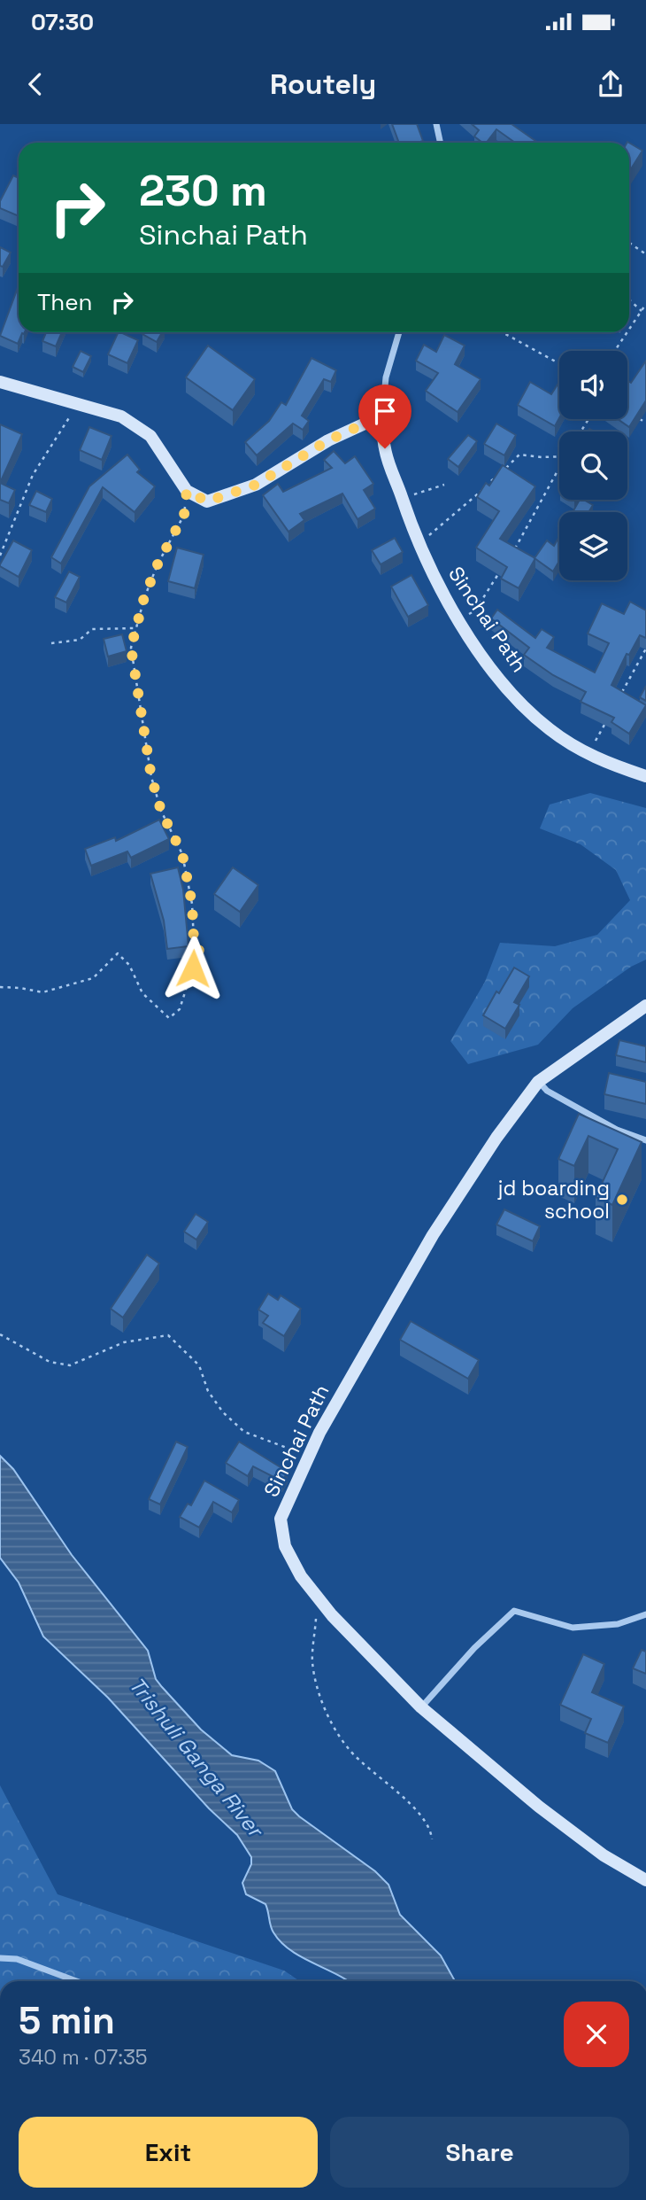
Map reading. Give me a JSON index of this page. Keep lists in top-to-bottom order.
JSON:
{
  "streets": {
    "street": ["Sinchai Path"]
  },
  "water": ["Trishuli Ganga River"],
  "places": ["jd boarding school"],
  "page": {
    "status": "07:30",
    "header": "Routely",
    "turn": ["230 m", "Sinchai Path"],
    "then": "Then",
    "heading": ["5 min", "340 m · 07:35"],
    "buttons": ["Exit", "Share"]
  }
}
